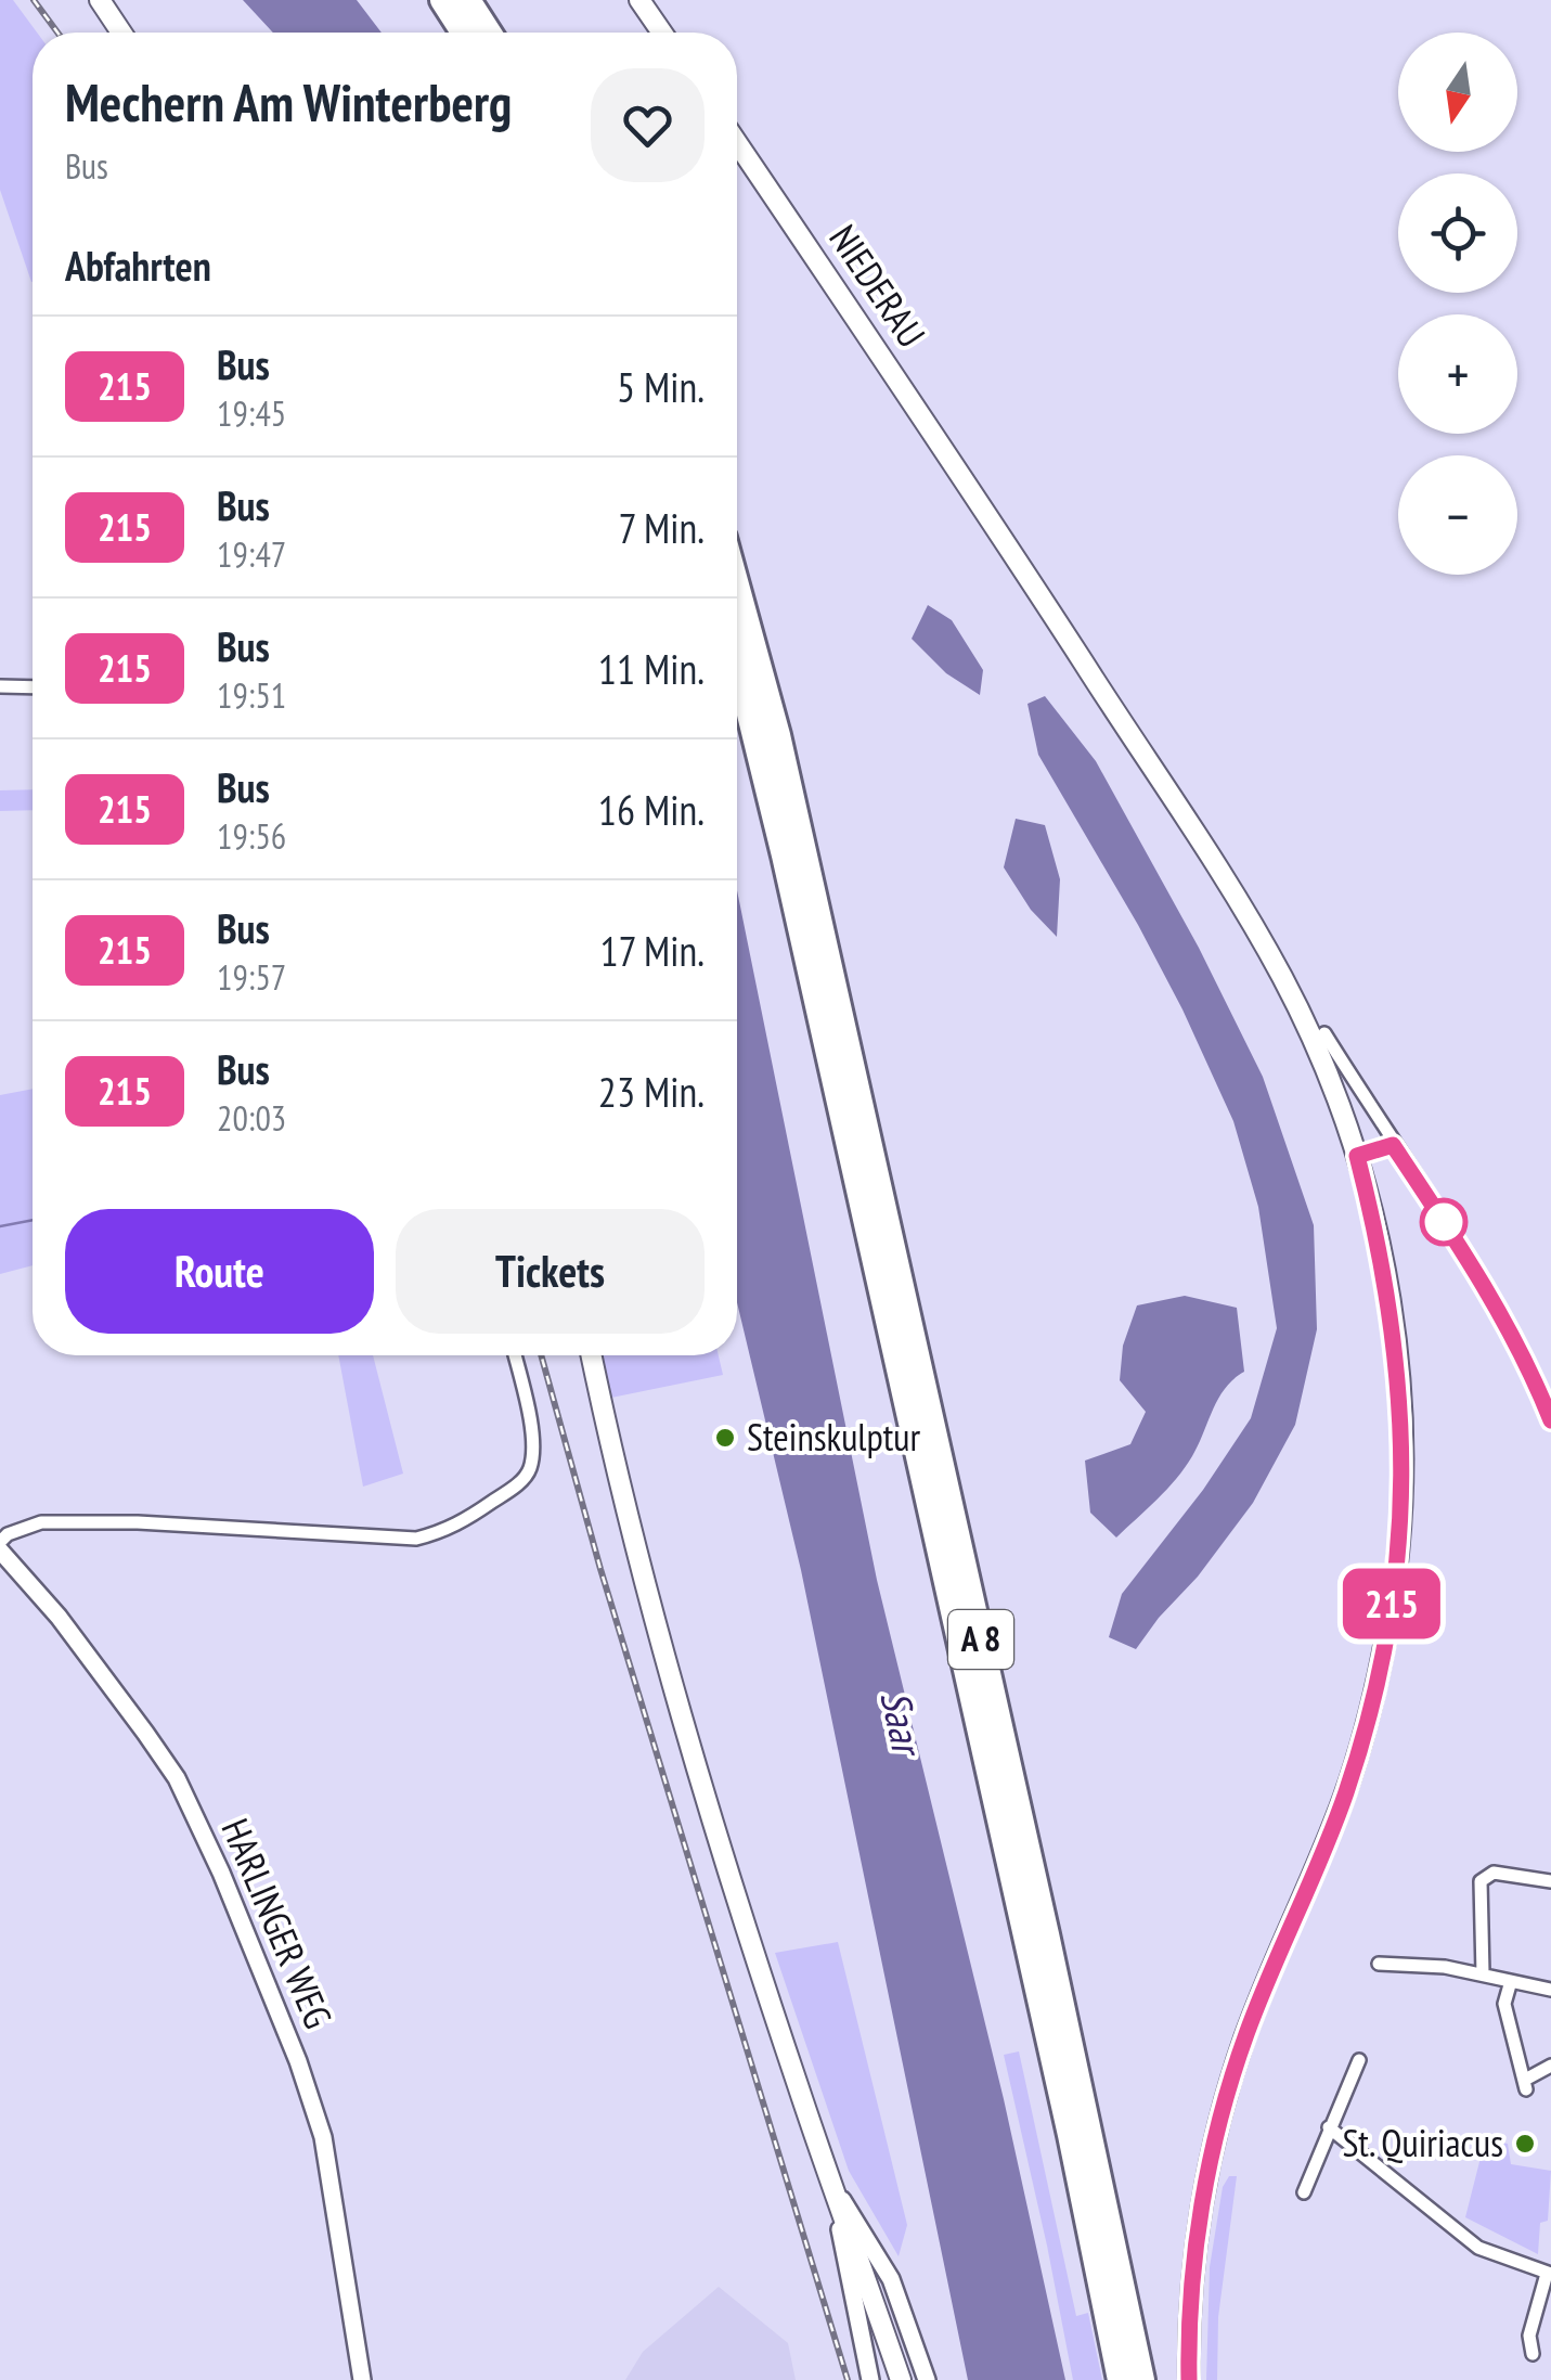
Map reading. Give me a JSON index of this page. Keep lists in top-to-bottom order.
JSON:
{
  "streets": {
    "highway": ["A 8"],
    "main road": ["NIEDERAU"],
    "street": ["HARLINGER WEG"]
  },
  "water": ["Saar"],
  "places": ["Steinskulptur", "St. Quiriacus"],
  "lines": ["bus line 215"],
  "north": "bottom",
  "page": {
    "on_map": "215",
    "map_buttons": ["+", "−"],
    "heading": [
      ["Mechern Am Winterberg", "Bus"],
      "Abfahrten"
    ],
    "list": [
      {
        "mark": "215",
        "name": "Bus",
        "note": "19:45",
        "value": "5 Min."
      },
      {
        "mark": "215",
        "name": "Bus",
        "note": "19:47",
        "value": "7 Min."
      },
      {
        "mark": "215",
        "name": "Bus",
        "note": "19:51",
        "value": "11 Min."
      },
      {
        "mark": "215",
        "name": "Bus",
        "note": "19:56",
        "value": "16 Min."
      },
      {
        "mark": "215",
        "name": "Bus",
        "note": "19:57",
        "value": "17 Min."
      },
      {
        "mark": "215",
        "name": "Bus",
        "note": "20:03",
        "value": "23 Min."
      }
    ],
    "buttons": ["Route", "Tickets"]
  }
}
